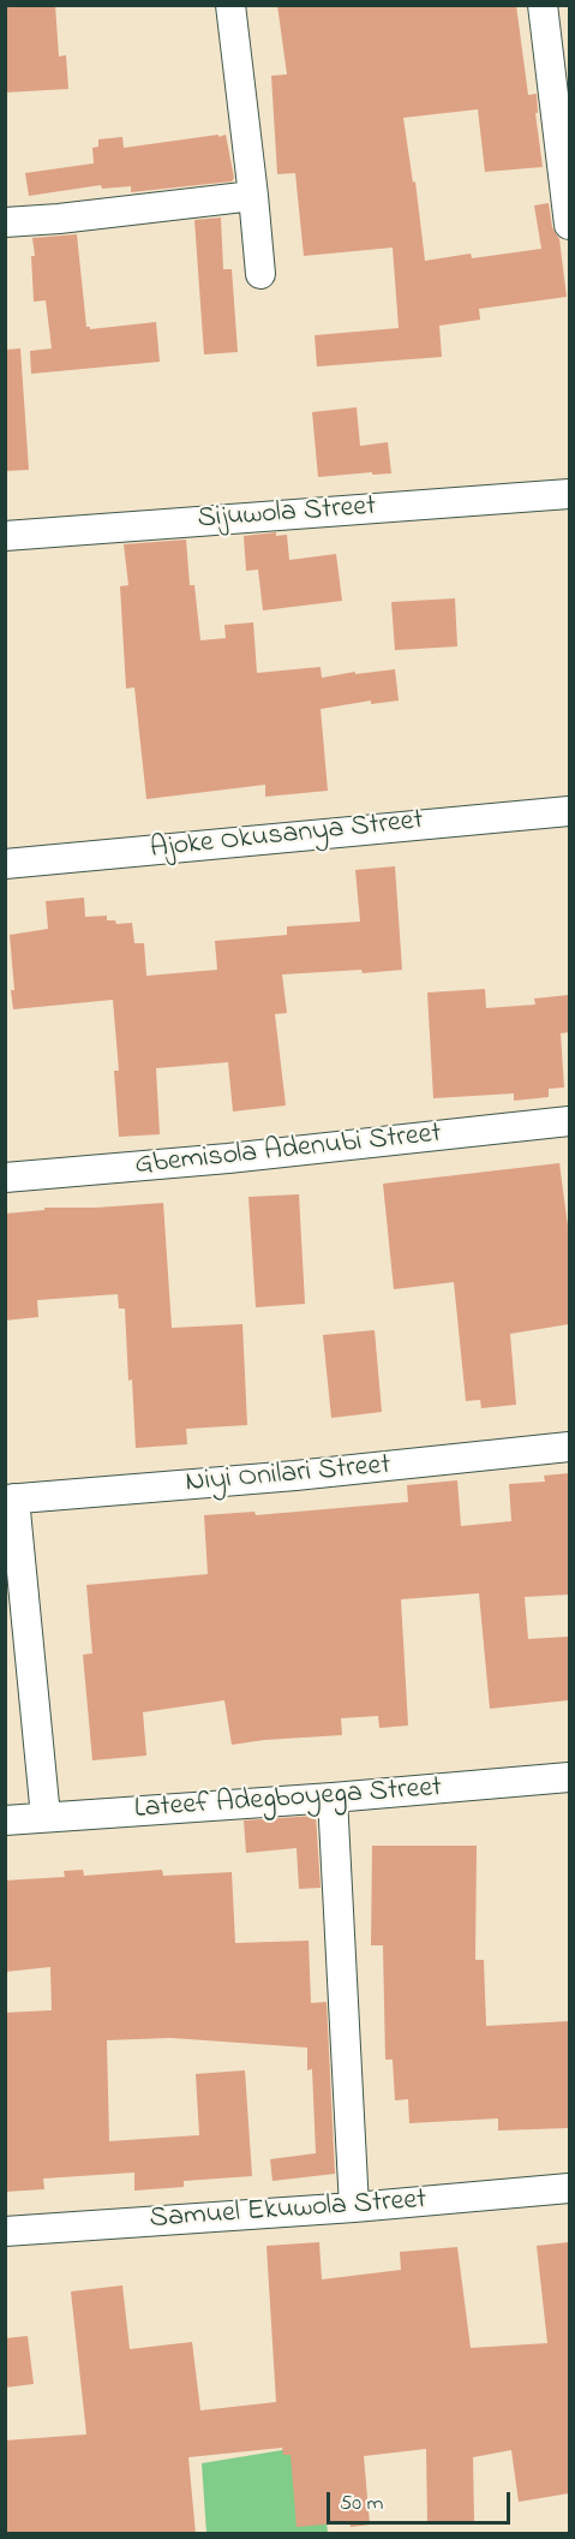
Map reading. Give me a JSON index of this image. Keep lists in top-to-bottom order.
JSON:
{
  "streets": {
    "street": [
      "Sijuwola Street",
      "Ajoke Okusanya Street",
      "Gbemisola Adenubi Street",
      "Niyi Onilari Street",
      "Lateef Adegboyega Street",
      "Samuel Ekuwola Street"
    ]
  },
  "scale_bar": "50 m"
}
